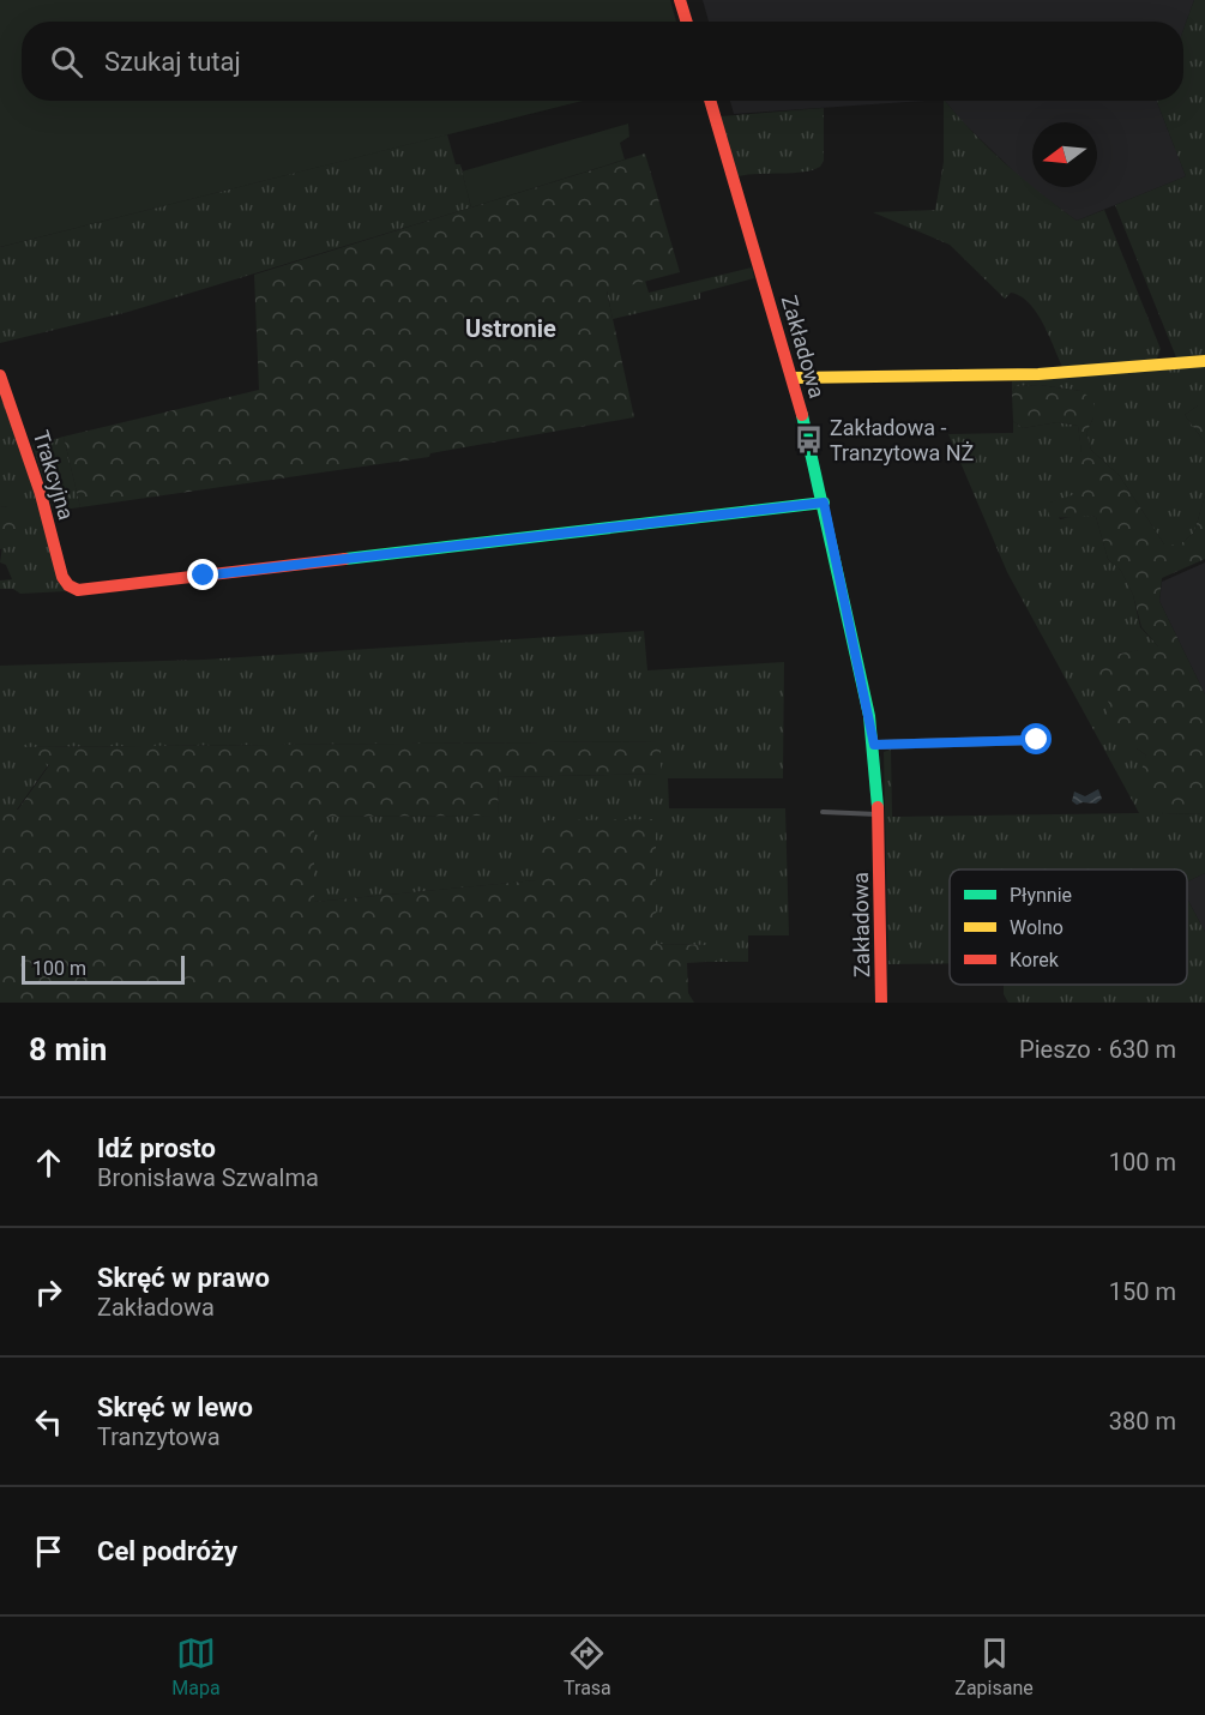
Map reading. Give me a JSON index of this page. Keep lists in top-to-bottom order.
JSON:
{
  "streets": {
    "street": ["Zakładowa", "Trakcyjna"]
  },
  "crossings": [
    ["Zakładowa", "Trakcyjna"]
  ],
  "districts": ["Ustronie"],
  "places": {
    "bus stop": ["Zakładowa - Tranzytowa NŻ"]
  },
  "legend": ["Płynnie", "Wolno", "Korek"],
  "scale_bar": "100 m",
  "north": "left",
  "page": {
    "search": "Szukaj tutaj",
    "scale": "100 m",
    "heading": ["8 min", "Pieszo · 630 m"],
    "list": [
      ["Idź prosto", "Bronisława Szwalma", "100 m"],
      ["Skręć w prawo", "Zakładowa", "150 m"],
      ["Skręć w lewo", "Tranzytowa", "380 m"],
      "Cel podróży"
    ],
    "nav": ["Mapa", "Trasa", "Zapisane"]
  }
}
